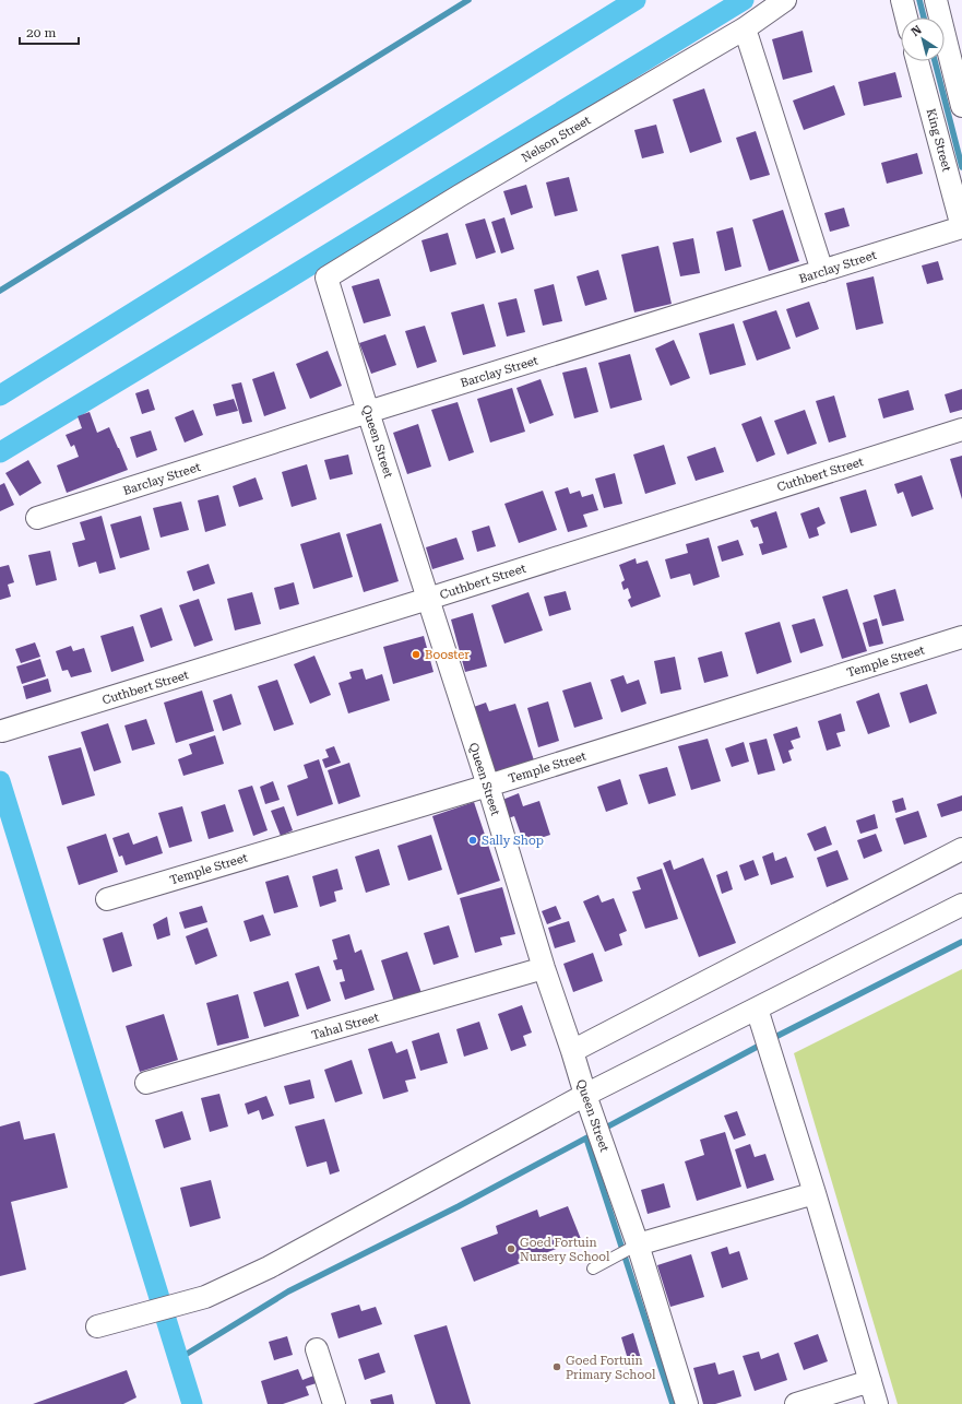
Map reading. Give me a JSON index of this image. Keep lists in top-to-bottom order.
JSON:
{
  "streets": {
    "street": [
      "Nelson Street",
      "King Street",
      "Barclay Street",
      "Queen Street",
      "Cuthbert Street",
      "Temple Street",
      "Tahal Street"
    ]
  },
  "crossings": [
    ["Nelson Street", "Queen Street"],
    ["King Street", "Barclay Street"],
    ["Barclay Street", "Queen Street"],
    ["Queen Street", "Cuthbert Street"],
    ["Queen Street", "Temple Street"],
    ["Queen Street", "Tahal Street"]
  ],
  "places": [
    "Booster",
    "Sally Shop",
    "Goed Fortuin Nursery School",
    "Goed Fortuin Primary School"
  ],
  "scale_bar": "20 m",
  "north": "top left"
}
